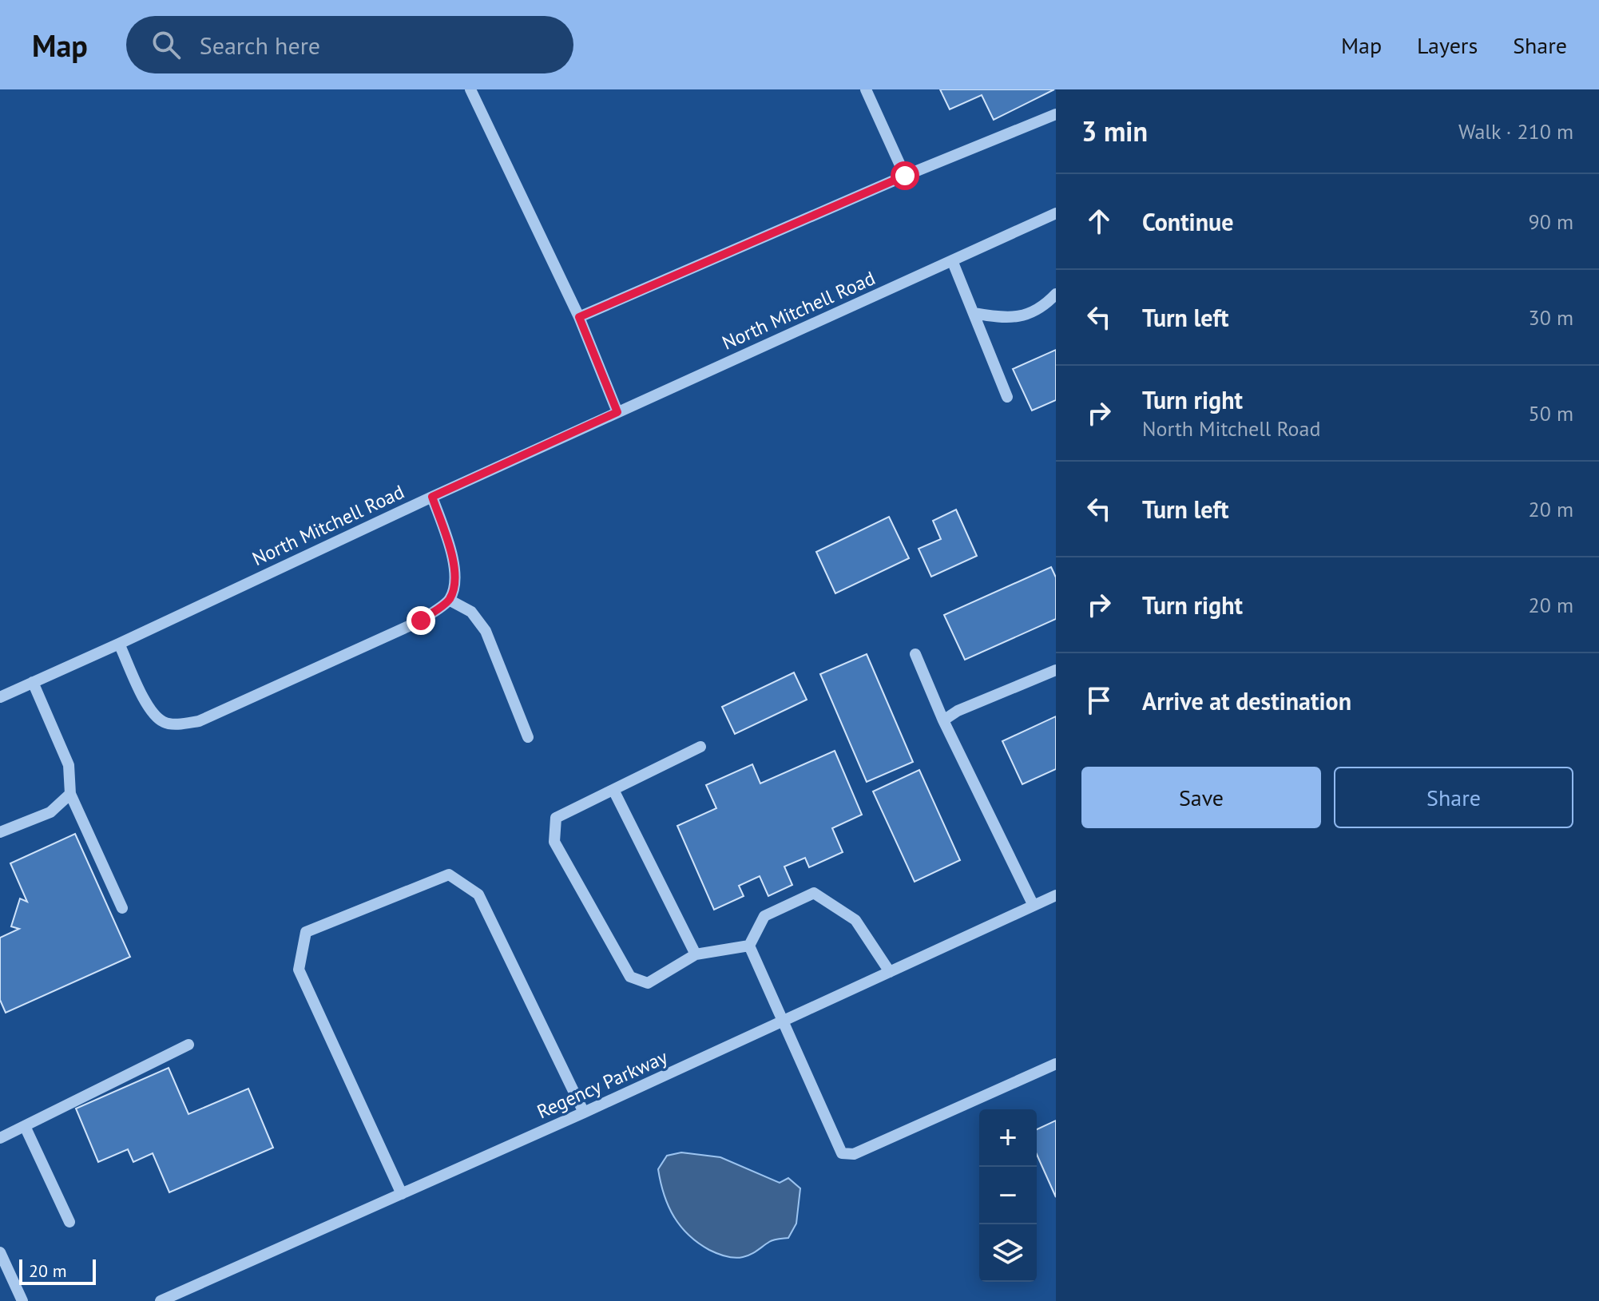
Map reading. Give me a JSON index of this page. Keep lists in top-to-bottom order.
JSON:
{
  "streets": {
    "street": ["North Mitchell Road", "Regency Parkway"]
  },
  "scale_bar": "20 m",
  "page": {
    "header": "Map",
    "search": "Search here",
    "nav": ["Map", "Layers", "Share"],
    "heading": ["3 min", "Walk · 210 m"],
    "list": [
      ["Continue", "90 m"],
      ["Turn left", "30 m"],
      ["Turn right", "North Mitchell Road", "50 m"],
      ["Turn left", "20 m"],
      ["Turn right", "20 m"],
      "Arrive at destination"
    ],
    "buttons": ["Save", "Share"],
    "map_buttons": ["+", "−"],
    "scale": "20 m"
  }
}
